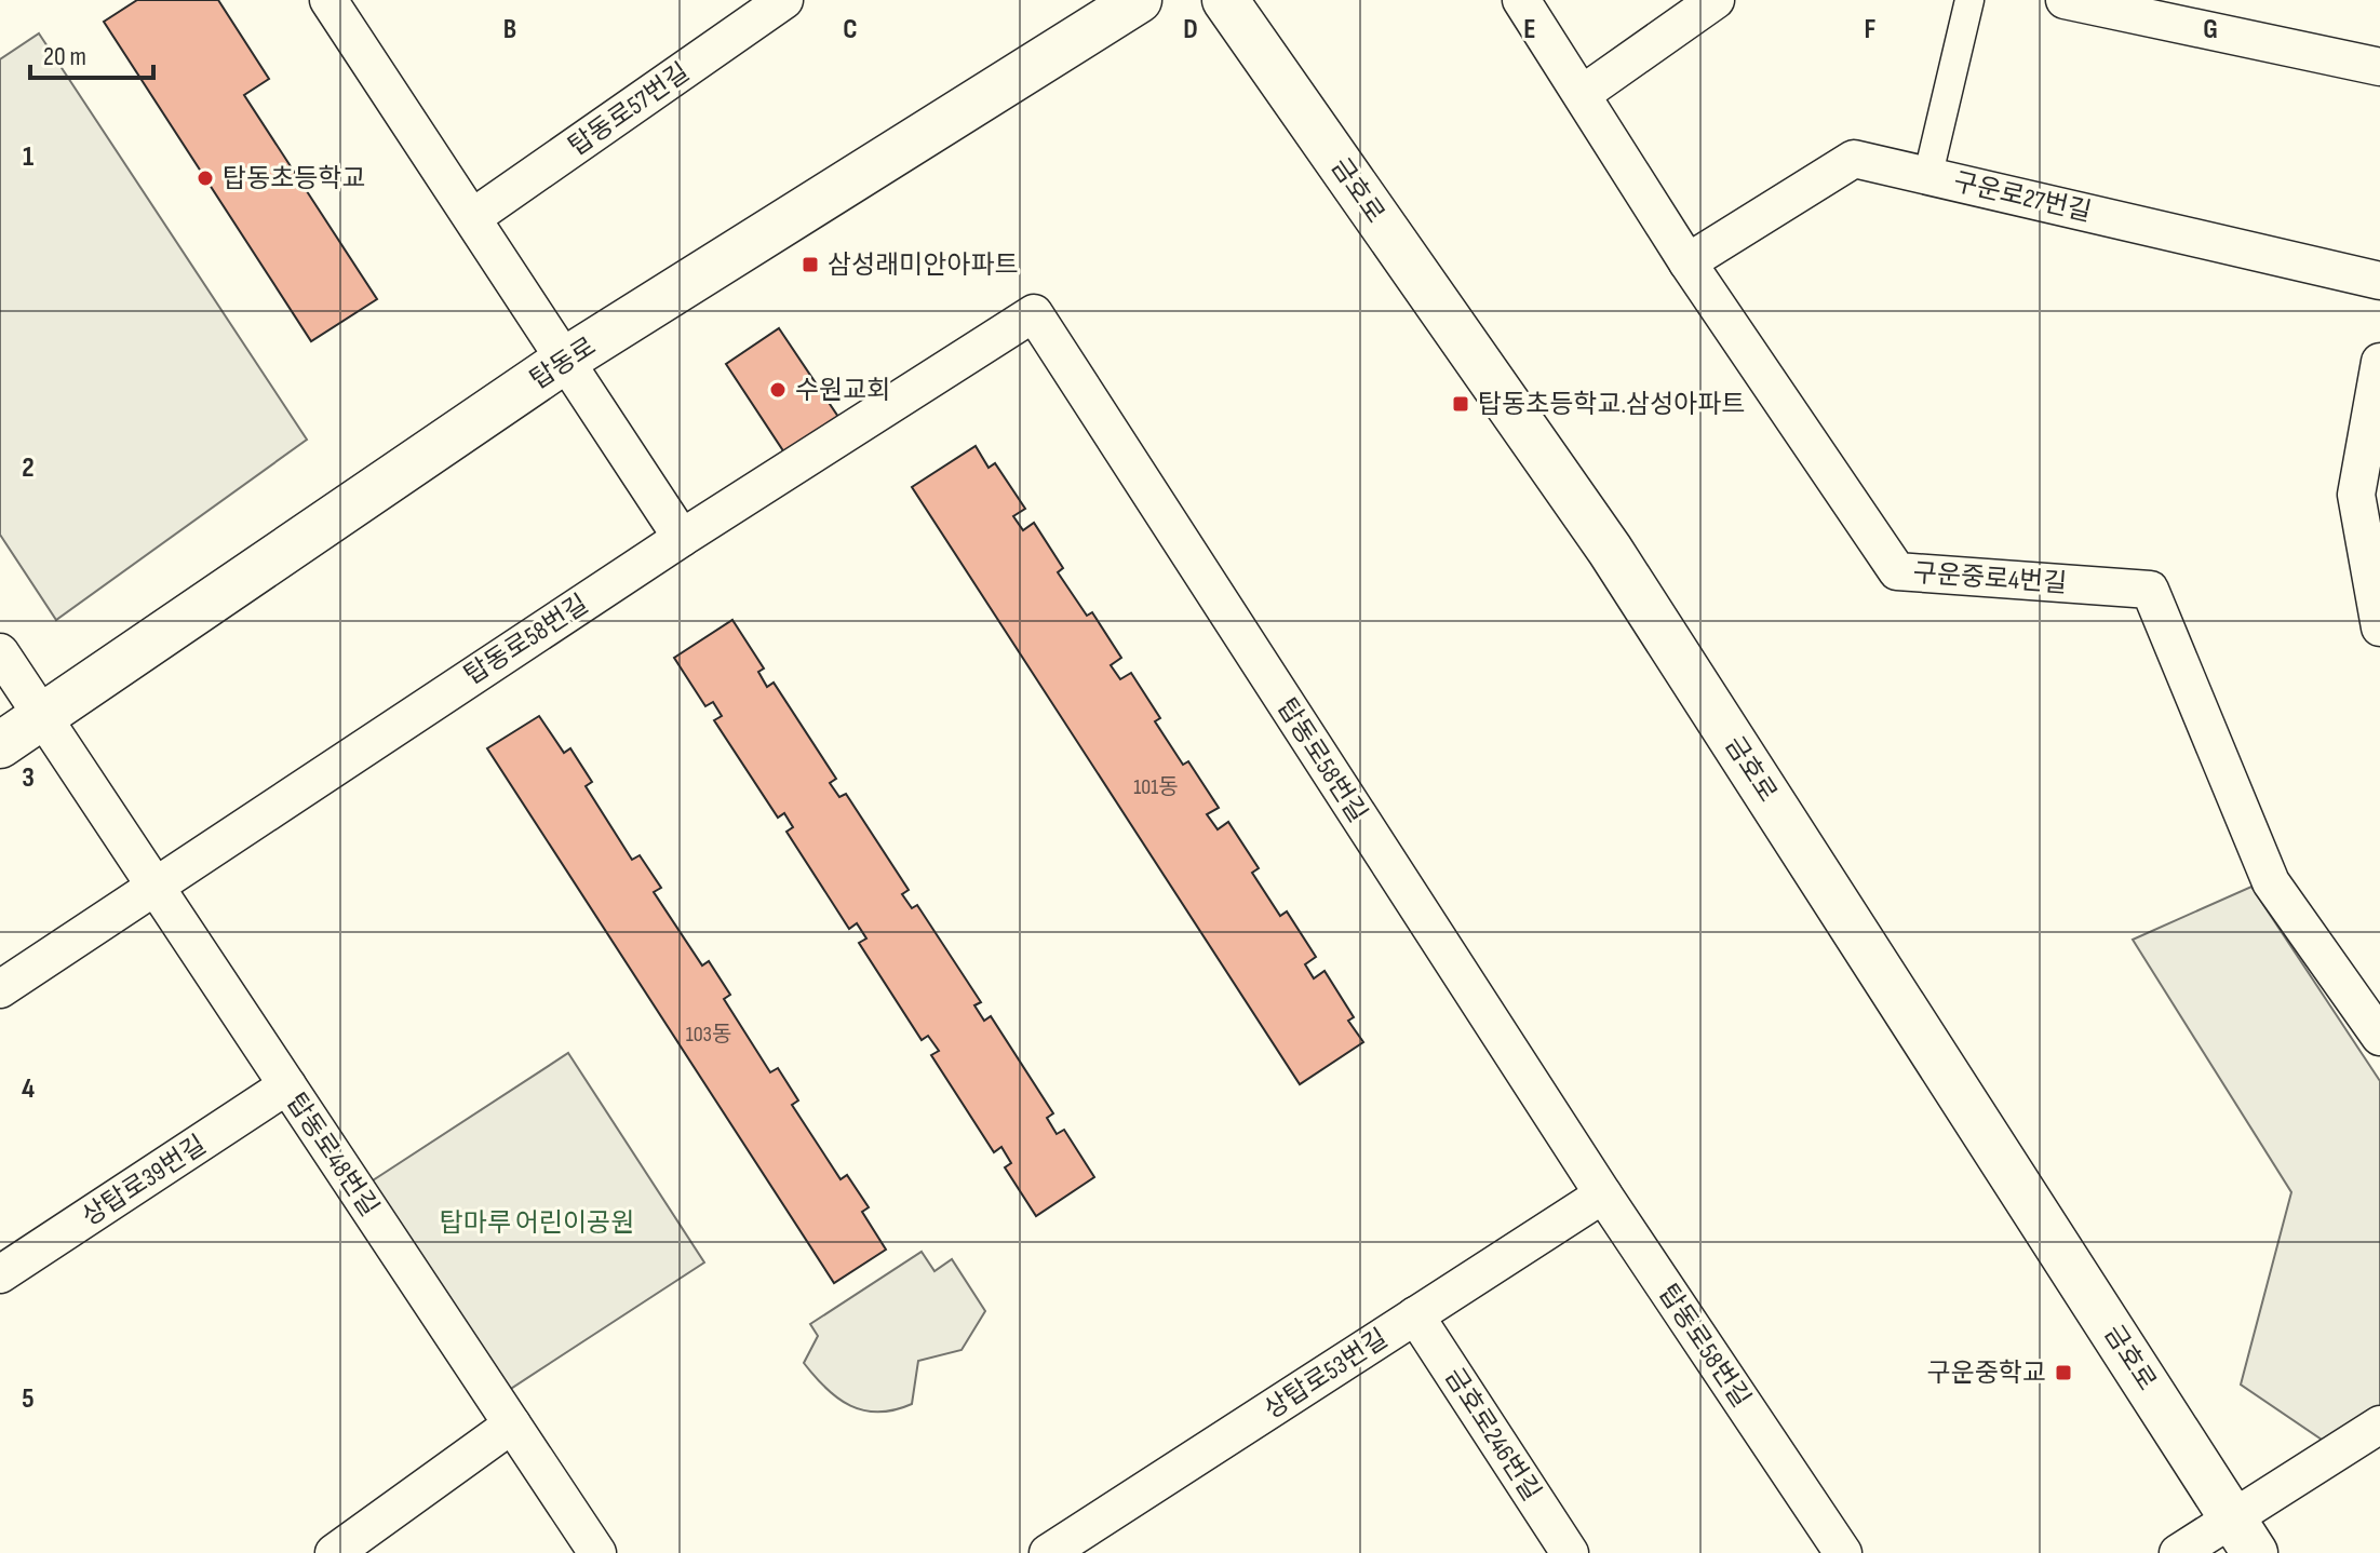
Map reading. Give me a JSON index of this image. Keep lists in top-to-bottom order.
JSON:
{
  "streets": {
    "street": [
      "탑동로57번길",
      "금호로",
      "구운로27번길",
      "탑동로",
      "구운중로4번길",
      "탑동로58번길",
      "탑동로48번길",
      "상탑로39번길",
      "상탑로53번길",
      "금호로246번길"
    ]
  },
  "crossings": [
    ["구운로27번길", "구운중로4번길"],
    ["탑동로", "탑동로48번길"],
    ["탑동로58번길", "탑동로48번길"],
    ["탑동로58번길", "상탑로53번길"],
    ["탑동로48번길", "상탑로39번길"],
    ["상탑로53번길", "금호로246번길"]
  ],
  "parks": ["탑마루 어린이공원"],
  "places": {
    "other": ["탑동초등학교", "수원교회"],
    "transit": ["삼성래미안아파트", "탑동초등학교.삼성아파트", "구운중학교"]
  },
  "house_numbers": ["101동", "103동"],
  "scale_bar": "20 m",
  "grid": {
    "columns": [
      "B",
      "C",
      "D",
      "E",
      "F",
      "G"
    ],
    "rows": [
      "1",
      "2",
      "3",
      "4",
      "5"
    ]
  }
}
